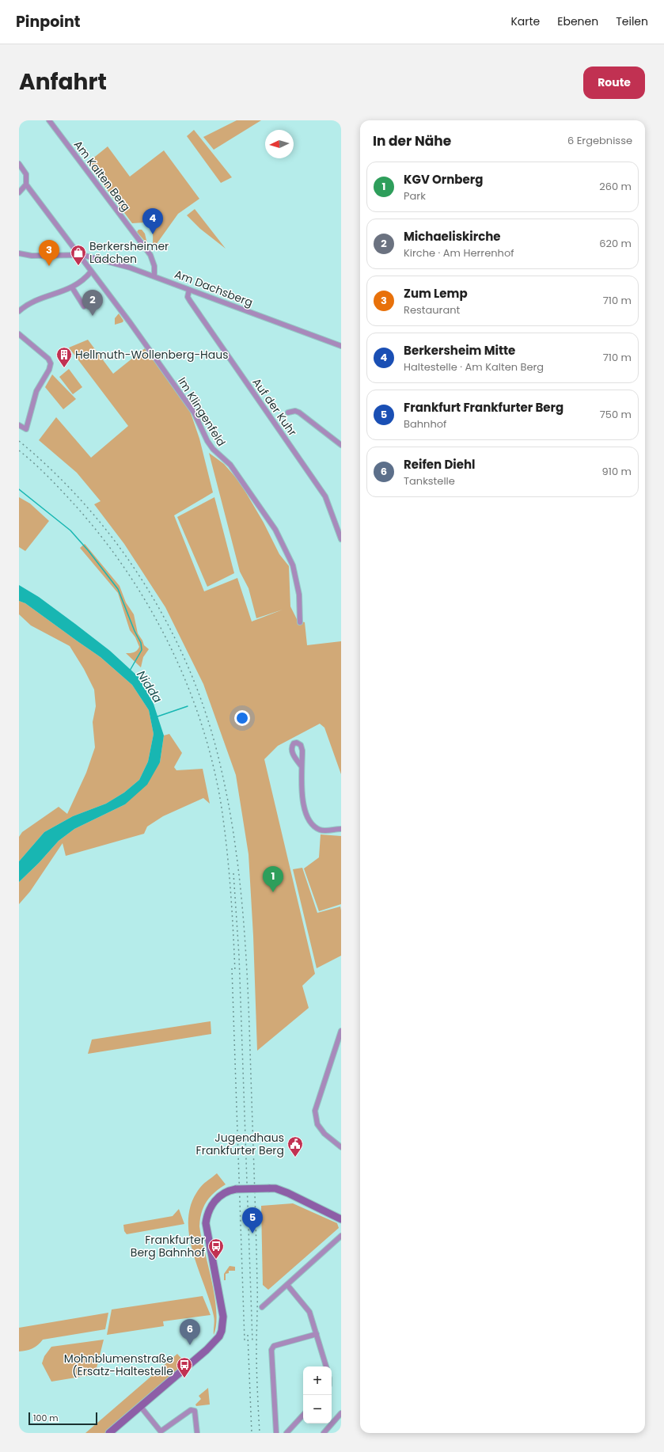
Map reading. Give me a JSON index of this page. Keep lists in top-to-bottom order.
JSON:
{
  "streets": {
    "street": [
      "Am Kalten Berg",
      "Am Dachsberg",
      "Auf der Kuhr",
      "Im Klingenfeld"
    ]
  },
  "crossings": [
    ["Am Kalten Berg", "Am Dachsberg"],
    ["Am Dachsberg", "Auf der Kuhr"],
    ["Am Dachsberg", "Im Klingenfeld"]
  ],
  "water": ["Nidda"],
  "places": {
    "shop": ["Berkersheimer Lädchen"],
    "building": ["Hellmuth-Wollenberg-Haus"],
    "public building": ["Jugendhaus Frankfurter Berg"],
    "bus stop": ["Frankfurter Berg Bahnhof", "Mohnblumenstraße (Ersatz-Haltestelle"]
  },
  "scale_bar": "100 m",
  "north": "left",
  "page": {
    "header": "Pinpoint",
    "nav": ["Karte", "Ebenen", "Teilen"],
    "title": "Anfahrt",
    "buttons": "Route",
    "heading": ["In der Nähe", "6 Ergebnisse"],
    "list": [
      {
        "mark": "1",
        "name": "KGV Ornberg",
        "note": "Park",
        "value": "260 m"
      },
      {
        "mark": "2",
        "name": "Michaeliskirche",
        "note": "Kirche · Am Herrenhof",
        "value": "620 m"
      },
      {
        "mark": "3",
        "name": "Zum Lemp",
        "note": "Restaurant",
        "value": "710 m"
      },
      {
        "mark": "4",
        "name": "Berkersheim Mitte",
        "note": "Haltestelle · Am Kalten Berg",
        "value": "710 m"
      },
      {
        "mark": "5",
        "name": "Frankfurt Frankfurter Berg",
        "note": "Bahnhof",
        "value": "750 m"
      },
      {
        "mark": "6",
        "name": "Reifen Diehl",
        "note": "Tankstelle",
        "value": "910 m"
      }
    ],
    "pins": [
      "4",
      "3",
      "2",
      "1",
      "5",
      "6"
    ],
    "map_buttons": ["+", "−"],
    "scale": "100 m"
  }
}
